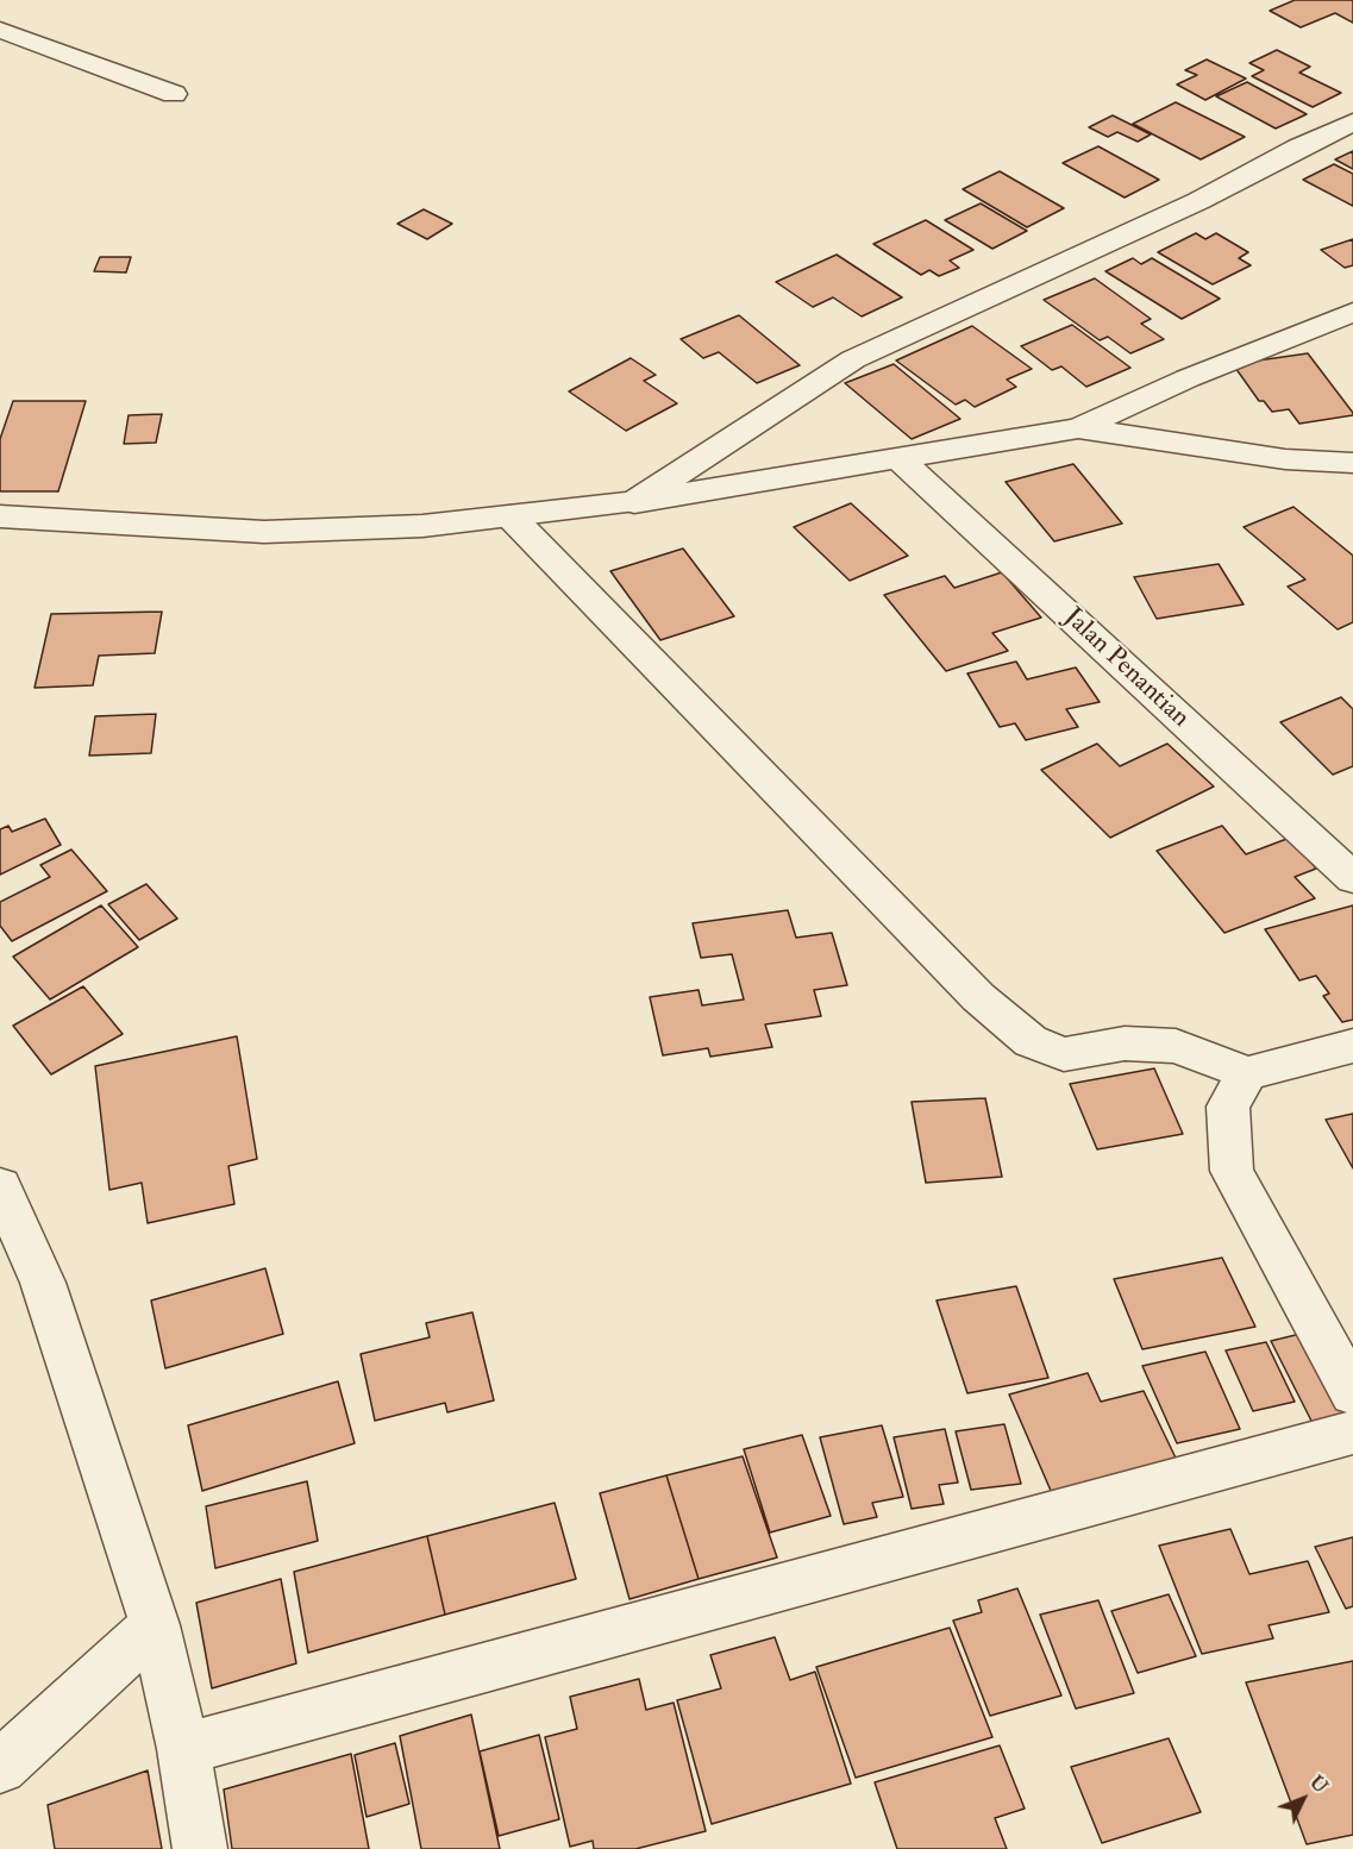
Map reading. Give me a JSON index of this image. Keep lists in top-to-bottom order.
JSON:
{
  "streets": {
    "street": ["Jalan Penantian"]
  },
  "north": "top right"
}
